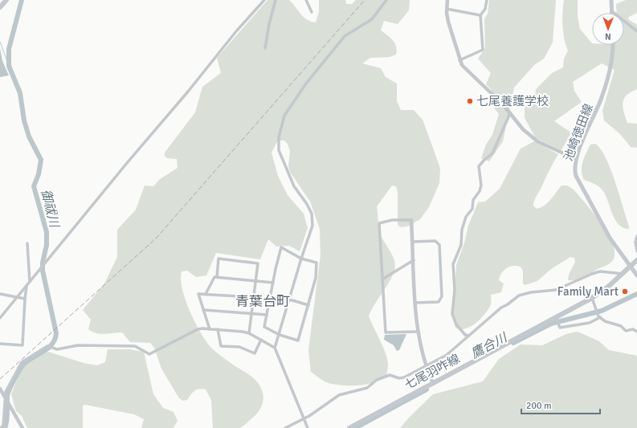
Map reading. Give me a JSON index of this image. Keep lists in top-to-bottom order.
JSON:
{
  "streets": {
    "main road": ["池崎徳田線", "七尾羽咋線"]
  },
  "crossings": [
    ["池崎徳田線", "七尾羽咋線"]
  ],
  "districts": ["青葉台町"],
  "water": ["御祓川", "鷹合川"],
  "places": ["七尾養護学校", "Family Mart"],
  "scale_bar": "200 m",
  "north": "bottom"
}
